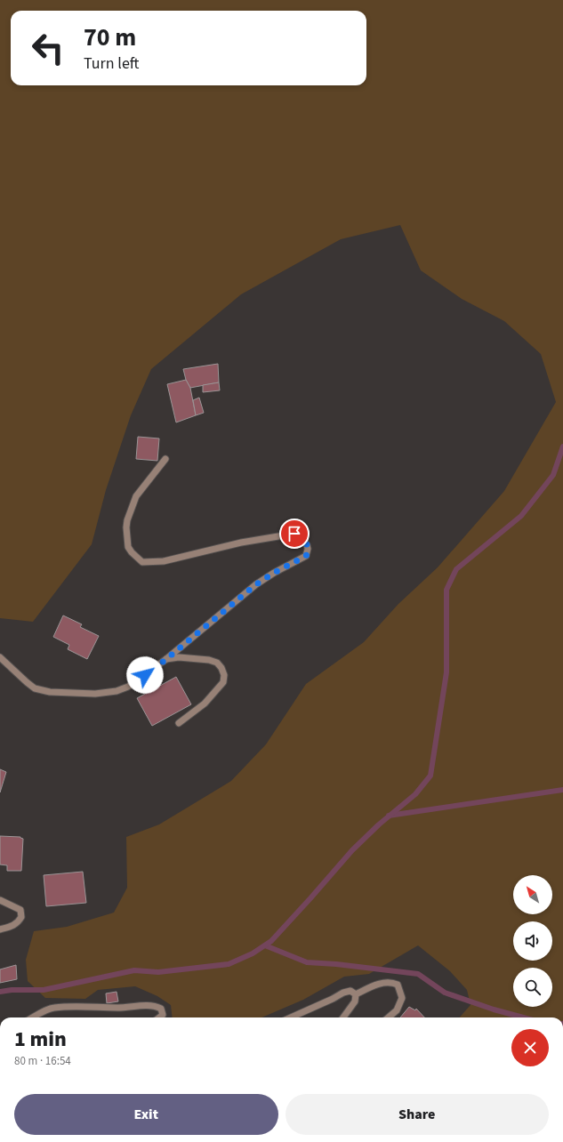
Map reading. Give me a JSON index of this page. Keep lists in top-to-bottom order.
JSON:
{
  "north": "top left",
  "page": {
    "turn": ["70 m", "Turn left"],
    "heading": ["1 min", "80 m · 16:54"],
    "buttons": ["Exit", "Share"]
  }
}
